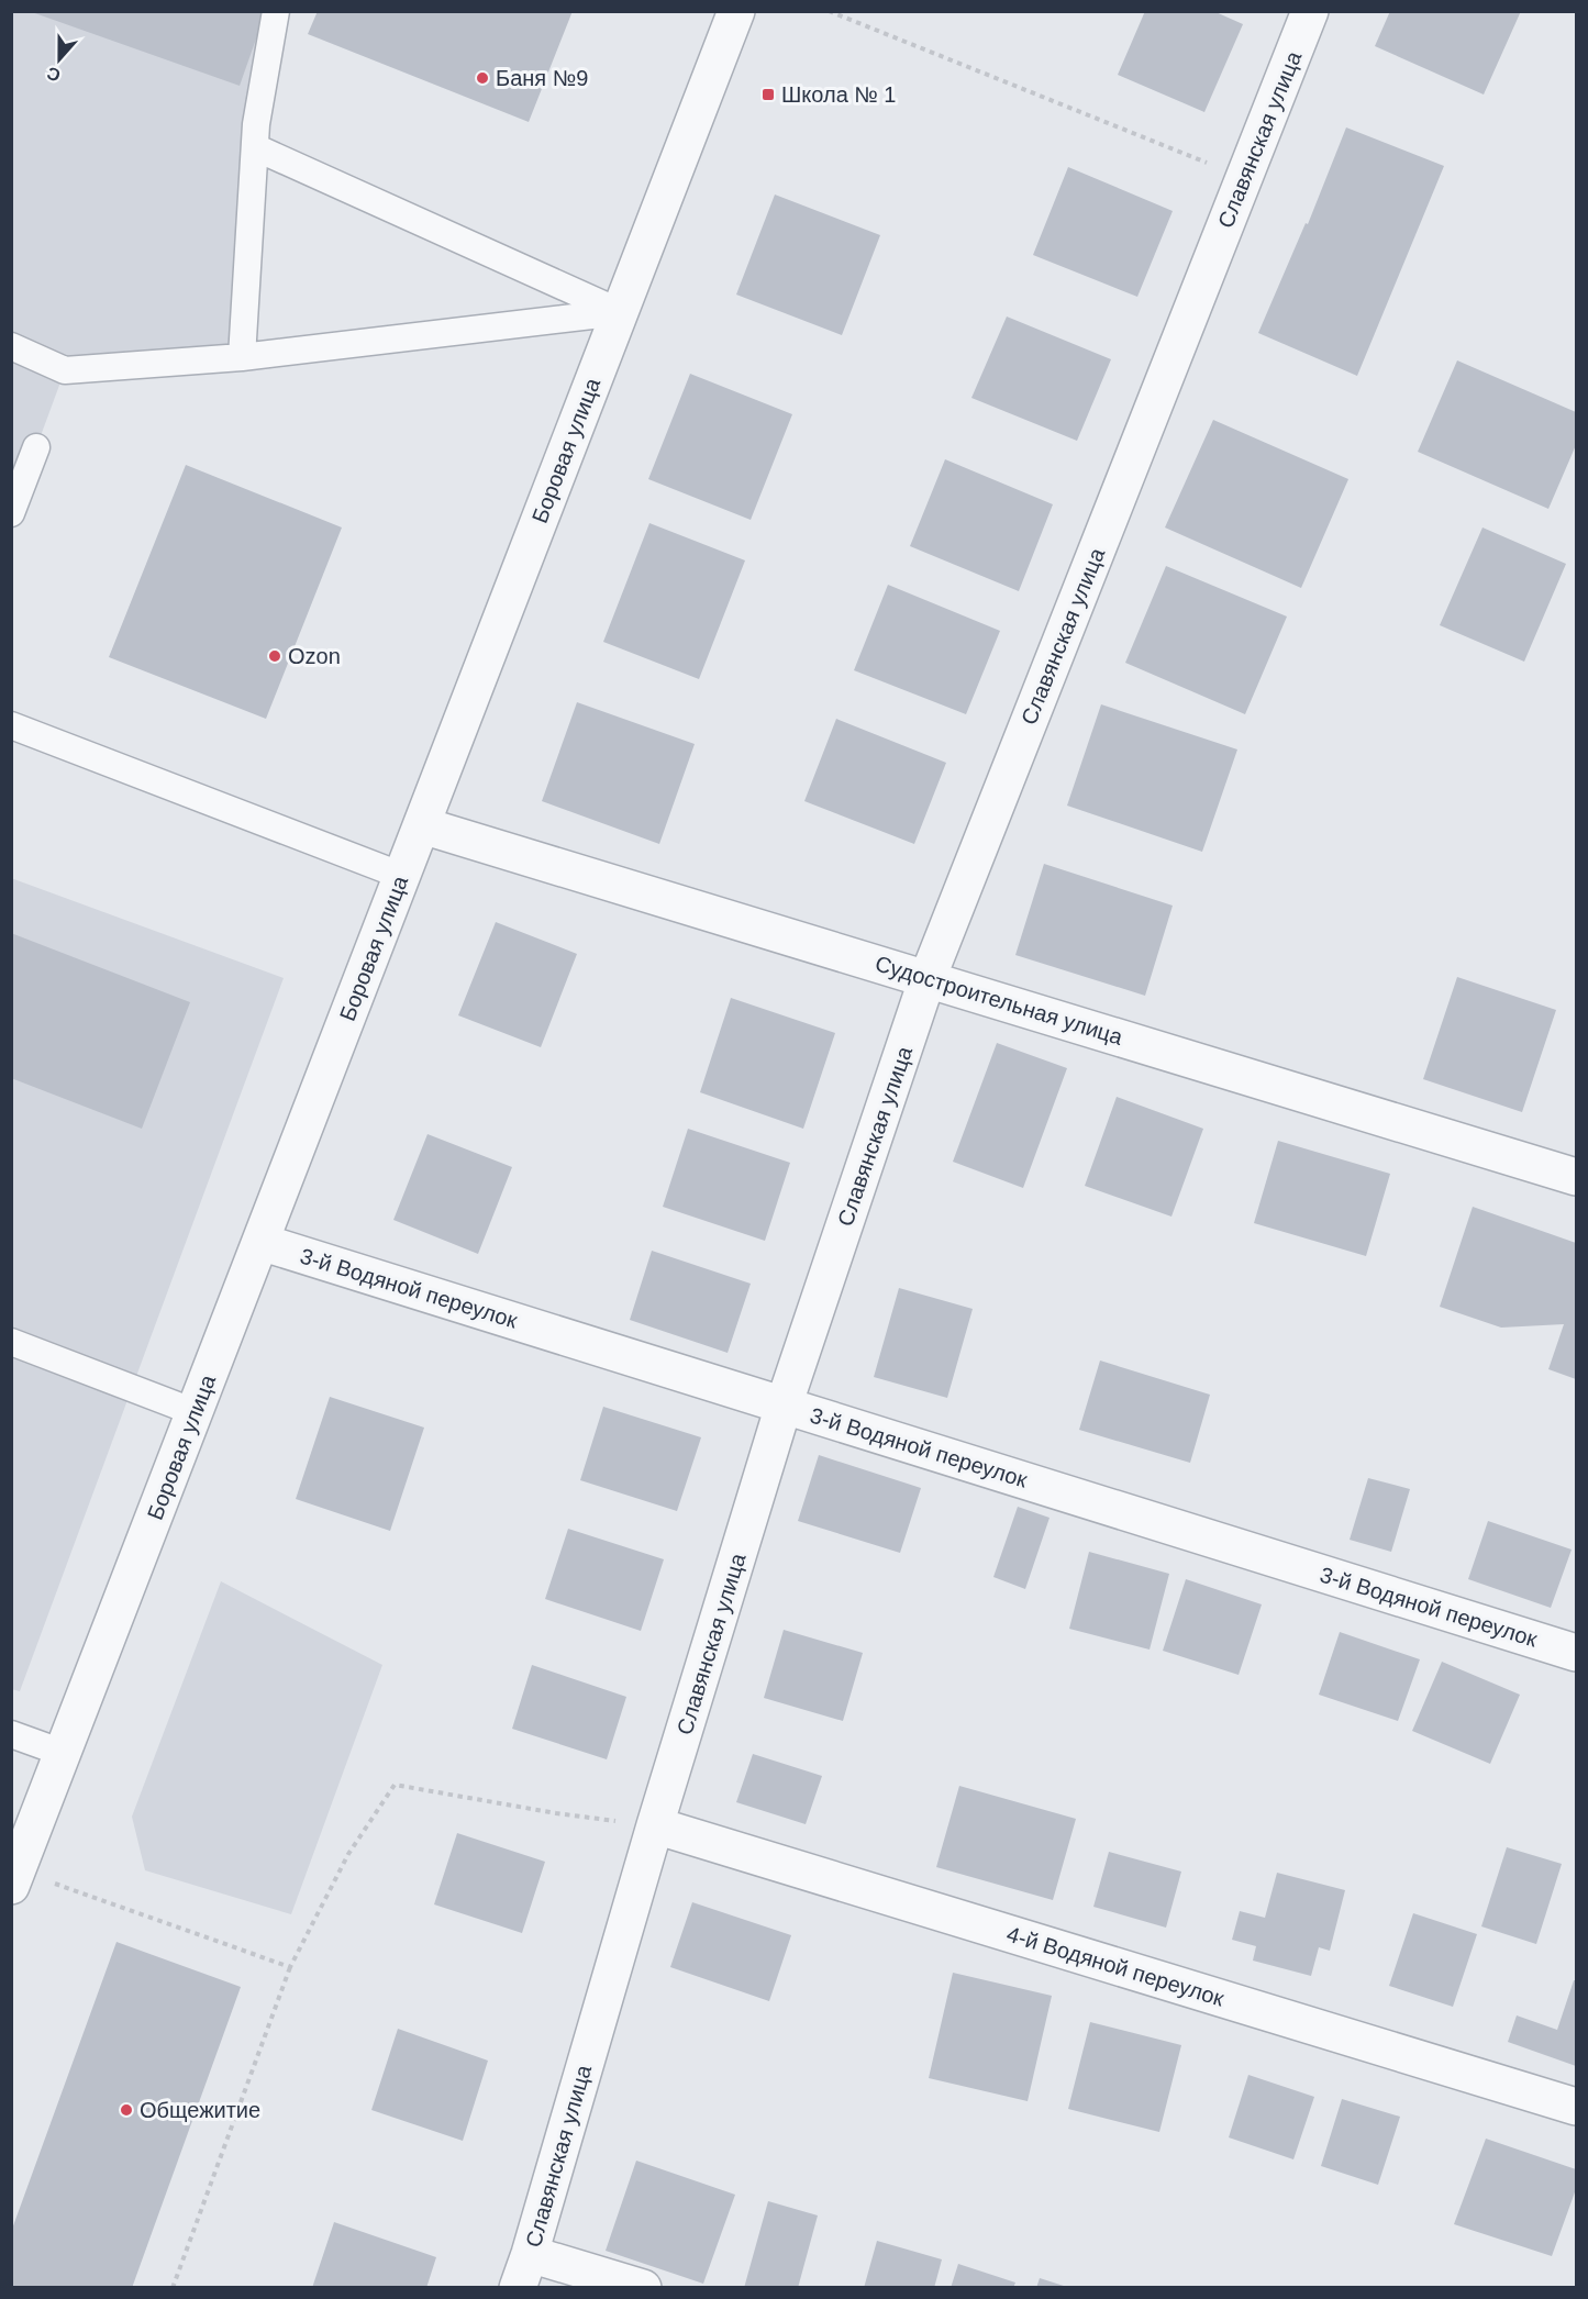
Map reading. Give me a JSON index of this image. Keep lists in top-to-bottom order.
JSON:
{
  "streets": {
    "street": [
      "Славянская улица",
      "Боровая улица",
      "Судостроительная улица",
      "3-й Водяной переулок",
      "4-й Водяной переулок"
    ]
  },
  "crossings": [
    ["Славянская улица", "Судостроительная улица"],
    ["Славянская улица", "3-й Водяной переулок"],
    ["Славянская улица", "4-й Водяной переулок"],
    ["Боровая улица", "Судостроительная улица"],
    ["Боровая улица", "3-й Водяной переулок"]
  ],
  "places": {
    "other": ["Баня №9", "Ozon", "Общежитие"],
    "transit": ["Школа № 1"]
  },
  "north": "bottom"
}
